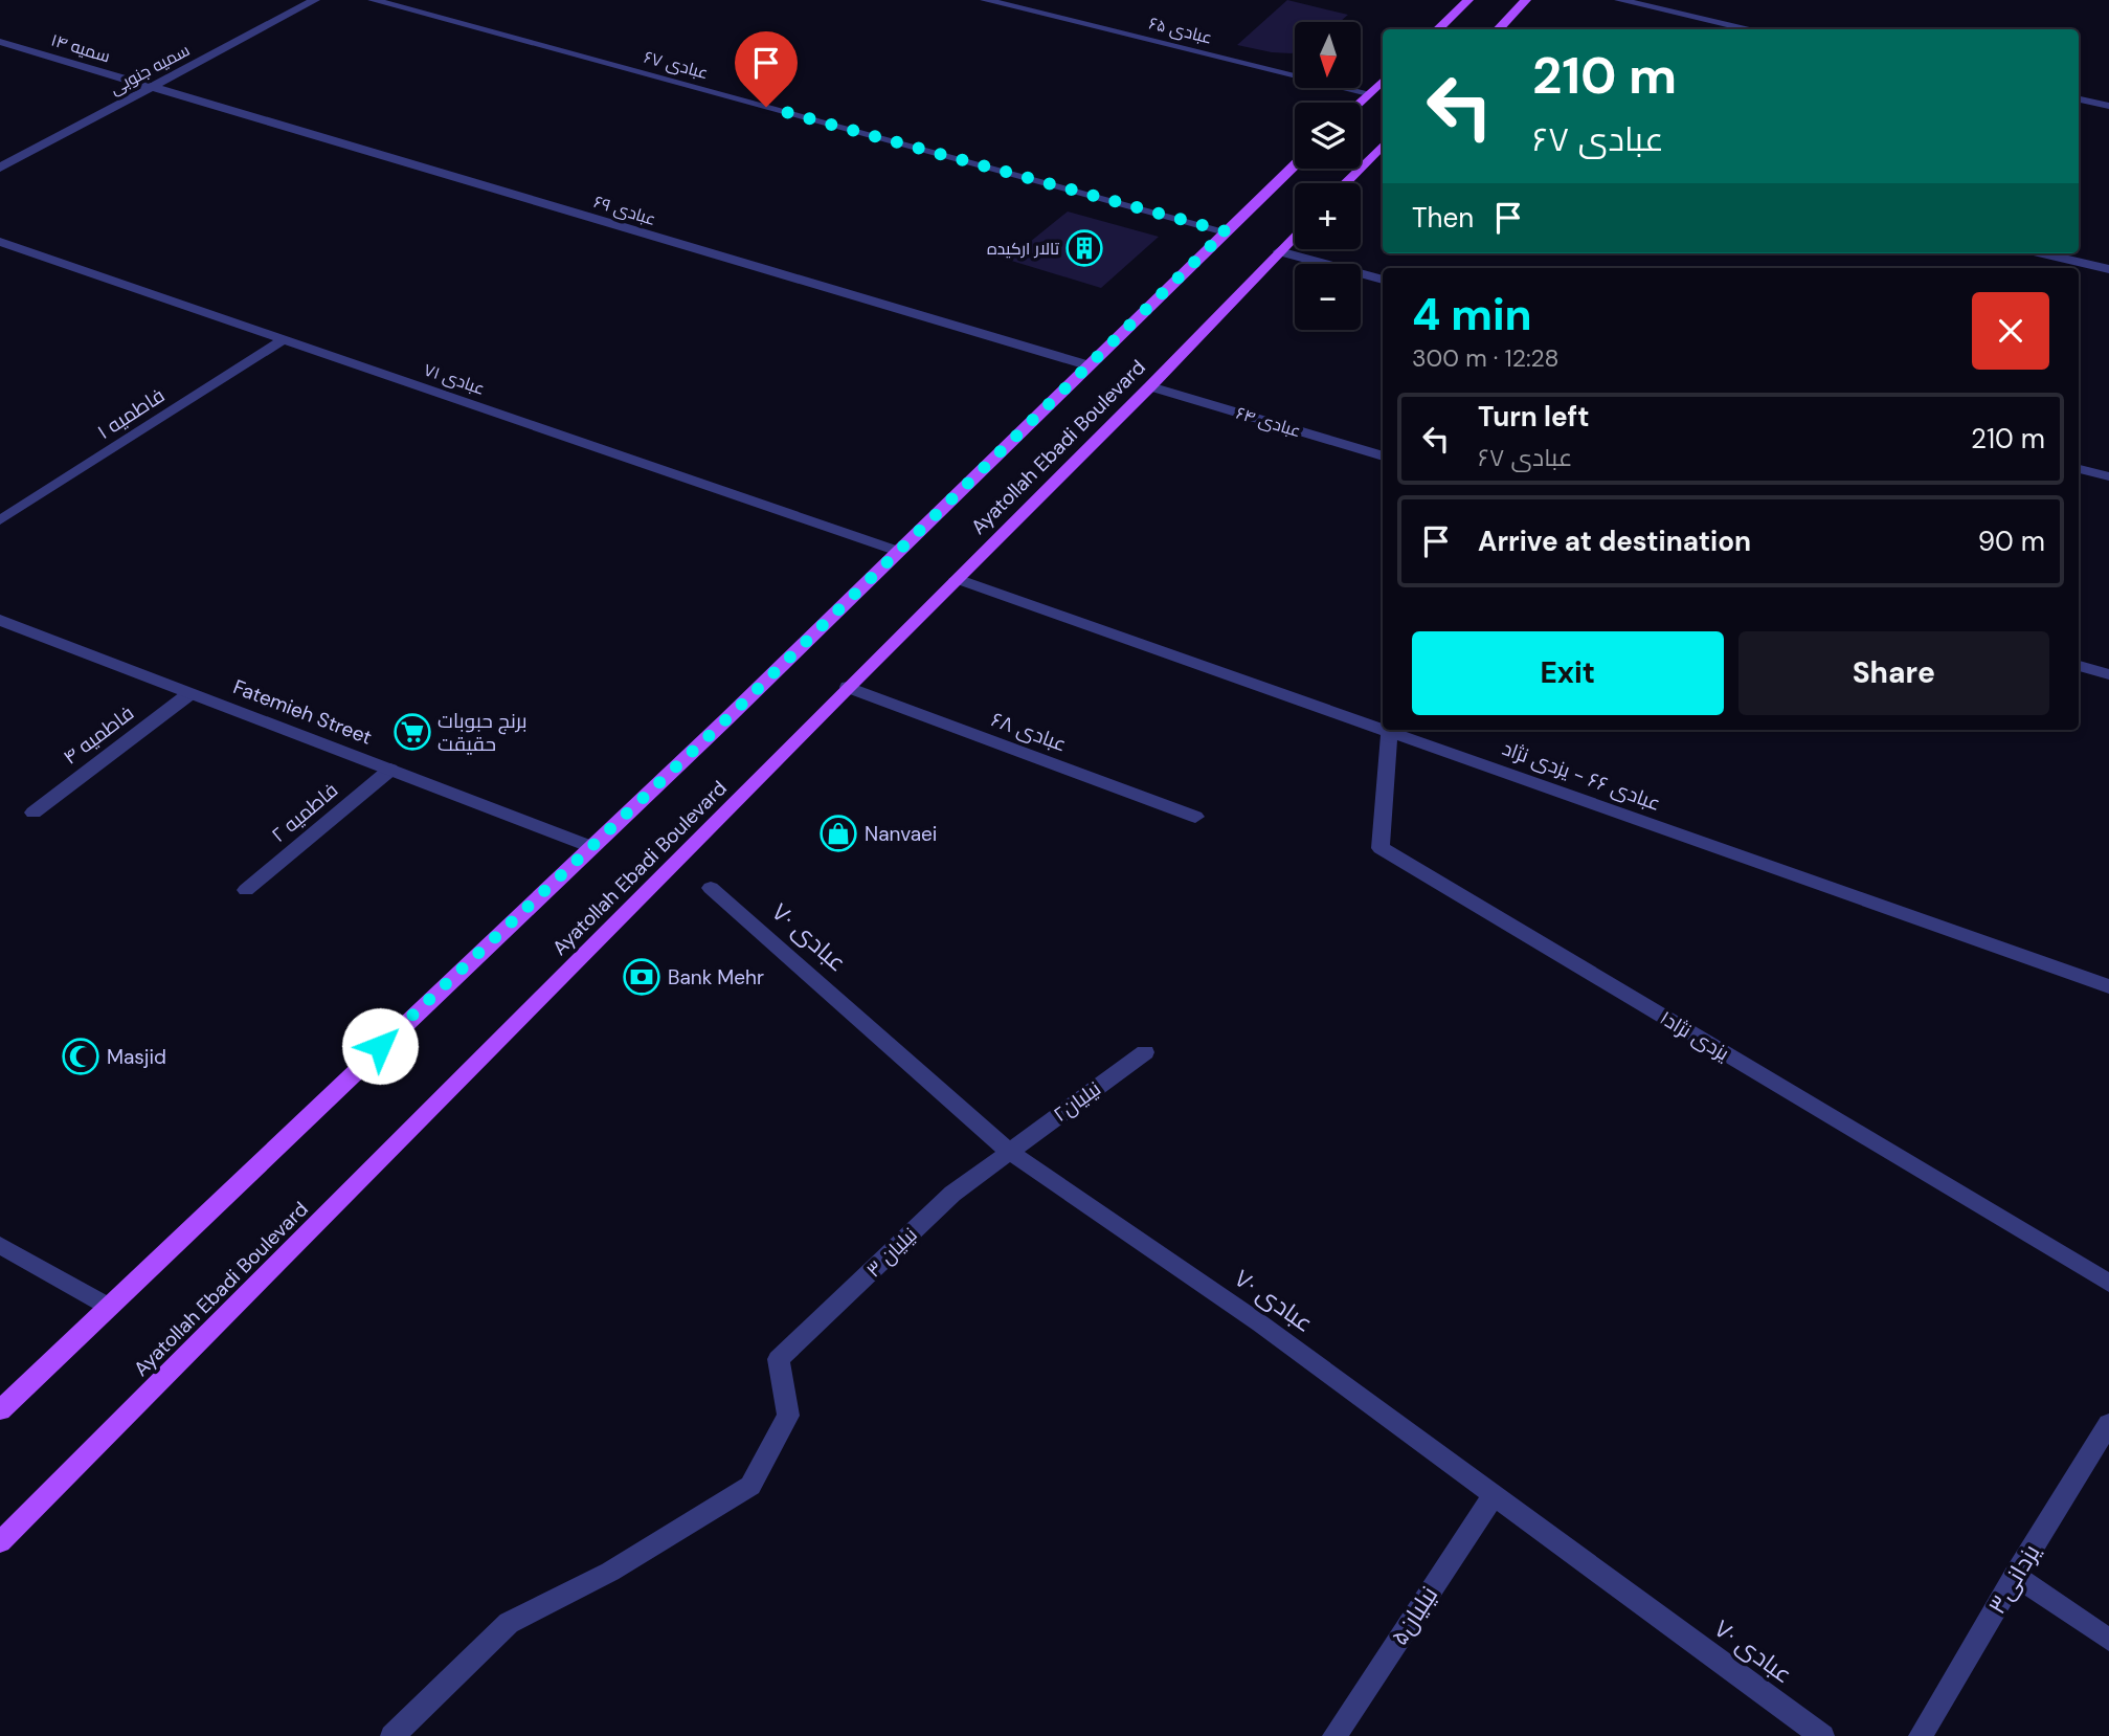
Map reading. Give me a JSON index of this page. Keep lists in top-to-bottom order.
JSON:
{
  "streets": {
    "main road": ["Ayatollah Ebadi Boulevard"],
    "street": [
      "عبادی ۶۵",
      "سمیه ۱۴",
      "عبادی ۶۷",
      "سمیه جنوبی",
      "عبادی ۶۹",
      "عبادی ۷۱",
      "فاطمیه ۱",
      "عبادی ۶۴",
      "Fatemieh Street",
      "عبادی ۶۸",
      "فاطمیه ۴",
      "عبادی ۶۶ - یزدی نژاد",
      "فاطمیه ۲",
      "عبادی ۷۰",
      "یزدی نژاد۱",
      "نیلیان۲",
      "نیلیان ۳",
      "یزدانی۳",
      "نیلیان۵"
    ]
  },
  "crossings": [
    ["سمیه ۱۴", "سمیه جنوبی"],
    ["سمیه ۱۴", "عبادی ۶۹"],
    ["عبادی ۶۷", "Ayatollah Ebadi Boulevard"],
    ["سمیه جنوبی", "عبادی ۶۹"],
    ["عبادی ۶۹", "Ayatollah Ebadi Boulevard"],
    ["عبادی ۷۱", "فاطمیه ۱"],
    ["عبادی ۷۱", "Ayatollah Ebadi Boulevard"],
    ["عبادی ۶۴", "Ayatollah Ebadi Boulevard"],
    ["Ayatollah Ebadi Boulevard", "Fatemieh Street"],
    ["Ayatollah Ebadi Boulevard", "عبادی ۶۸"],
    ["Ayatollah Ebadi Boulevard", "عبادی ۶۶ - یزدی نژاد"],
    ["Fatemieh Street", "فاطمیه ۴"],
    ["Fatemieh Street", "فاطمیه ۲"],
    ["عبادی ۶۶ - یزدی نژاد", "یزدی نژاد۱"],
    ["عبادی ۷۰", "نیلیان۲"],
    ["عبادی ۷۰", "نیلیان ۳"],
    ["عبادی ۷۰", "نیلیان۵"],
    ["نیلیان۲", "نیلیان ۳"]
  ],
  "places": {
    "building": ["تالار ارکیده"],
    "supermarket": ["برنج حبوبات حقیقت"],
    "shop": ["Nanvaei"],
    "bank": ["Bank Mehr"],
    "mosque": ["Masjid"]
  },
  "north": "bottom",
  "page": {
    "map_buttons": ["+", "−"],
    "turn": ["210 m", "عبادی ۶۷"],
    "then": "Then",
    "heading": ["4 min", "300 m · 12:28"],
    "list": [
      {
        "name": "Turn left",
        "note": "عبادی ۶۷",
        "value": "210 m"
      },
      {
        "name": "Arrive at destination",
        "value": "90 m"
      }
    ],
    "buttons": ["Exit", "Share"]
  }
}
